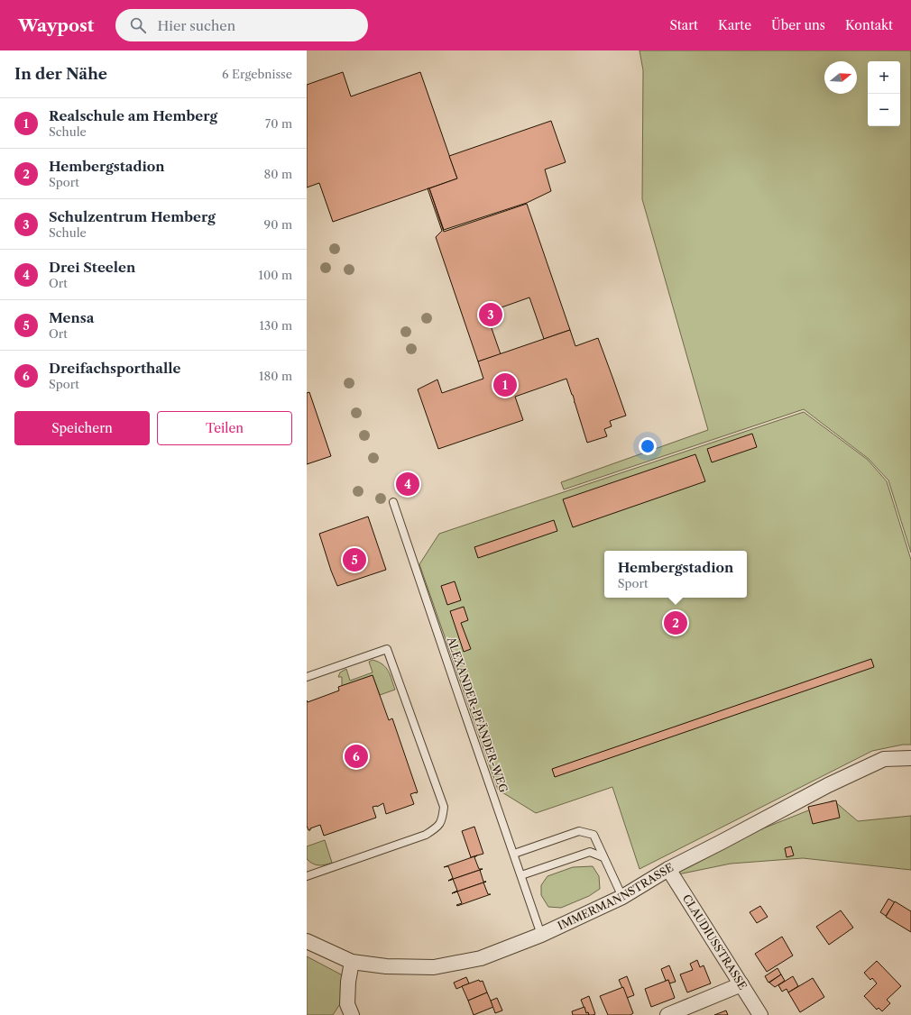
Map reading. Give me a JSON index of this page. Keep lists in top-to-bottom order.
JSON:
{
  "streets": {
    "street": ["IMMERMANNSTRASSE", "CLAUDIUSSTRASSE"],
    "lane": ["ALEXANDER-PFÄNDER-WEG"]
  },
  "crossings": [
    ["ALEXANDER-PFÄNDER-WEG", "IMMERMANNSTRASSE"],
    ["IMMERMANNSTRASSE", "CLAUDIUSSTRASSE"]
  ],
  "north": "right",
  "page": {
    "header": "Waypost",
    "search": "Hier suchen",
    "nav": [
      "Start",
      "Karte",
      "Über uns",
      "Kontakt"
    ],
    "heading": ["In der Nähe", "6 Ergebnisse"],
    "map_buttons": ["+", "−"],
    "list": [
      {
        "mark": "1",
        "name": "Realschule am Hemberg",
        "note": "Schule",
        "value": "70 m"
      },
      {
        "mark": "2",
        "name": "Hembergstadion",
        "note": "Sport",
        "value": "80 m"
      },
      {
        "mark": "3",
        "name": "Schulzentrum Hemberg",
        "note": "Schule",
        "value": "90 m"
      },
      {
        "mark": "4",
        "name": "Drei Steelen",
        "note": "Ort",
        "value": "100 m"
      },
      {
        "mark": "5",
        "name": "Mensa",
        "note": "Ort",
        "value": "130 m"
      },
      {
        "mark": "6",
        "name": "Dreifachsporthalle",
        "note": "Sport",
        "value": "180 m"
      }
    ],
    "pins": [
      "3",
      "1",
      "4",
      "5",
      "2",
      "6"
    ],
    "buttons": ["Speichern", "Teilen"],
    "popup": ["Hembergstadion", "Sport"]
  }
}
